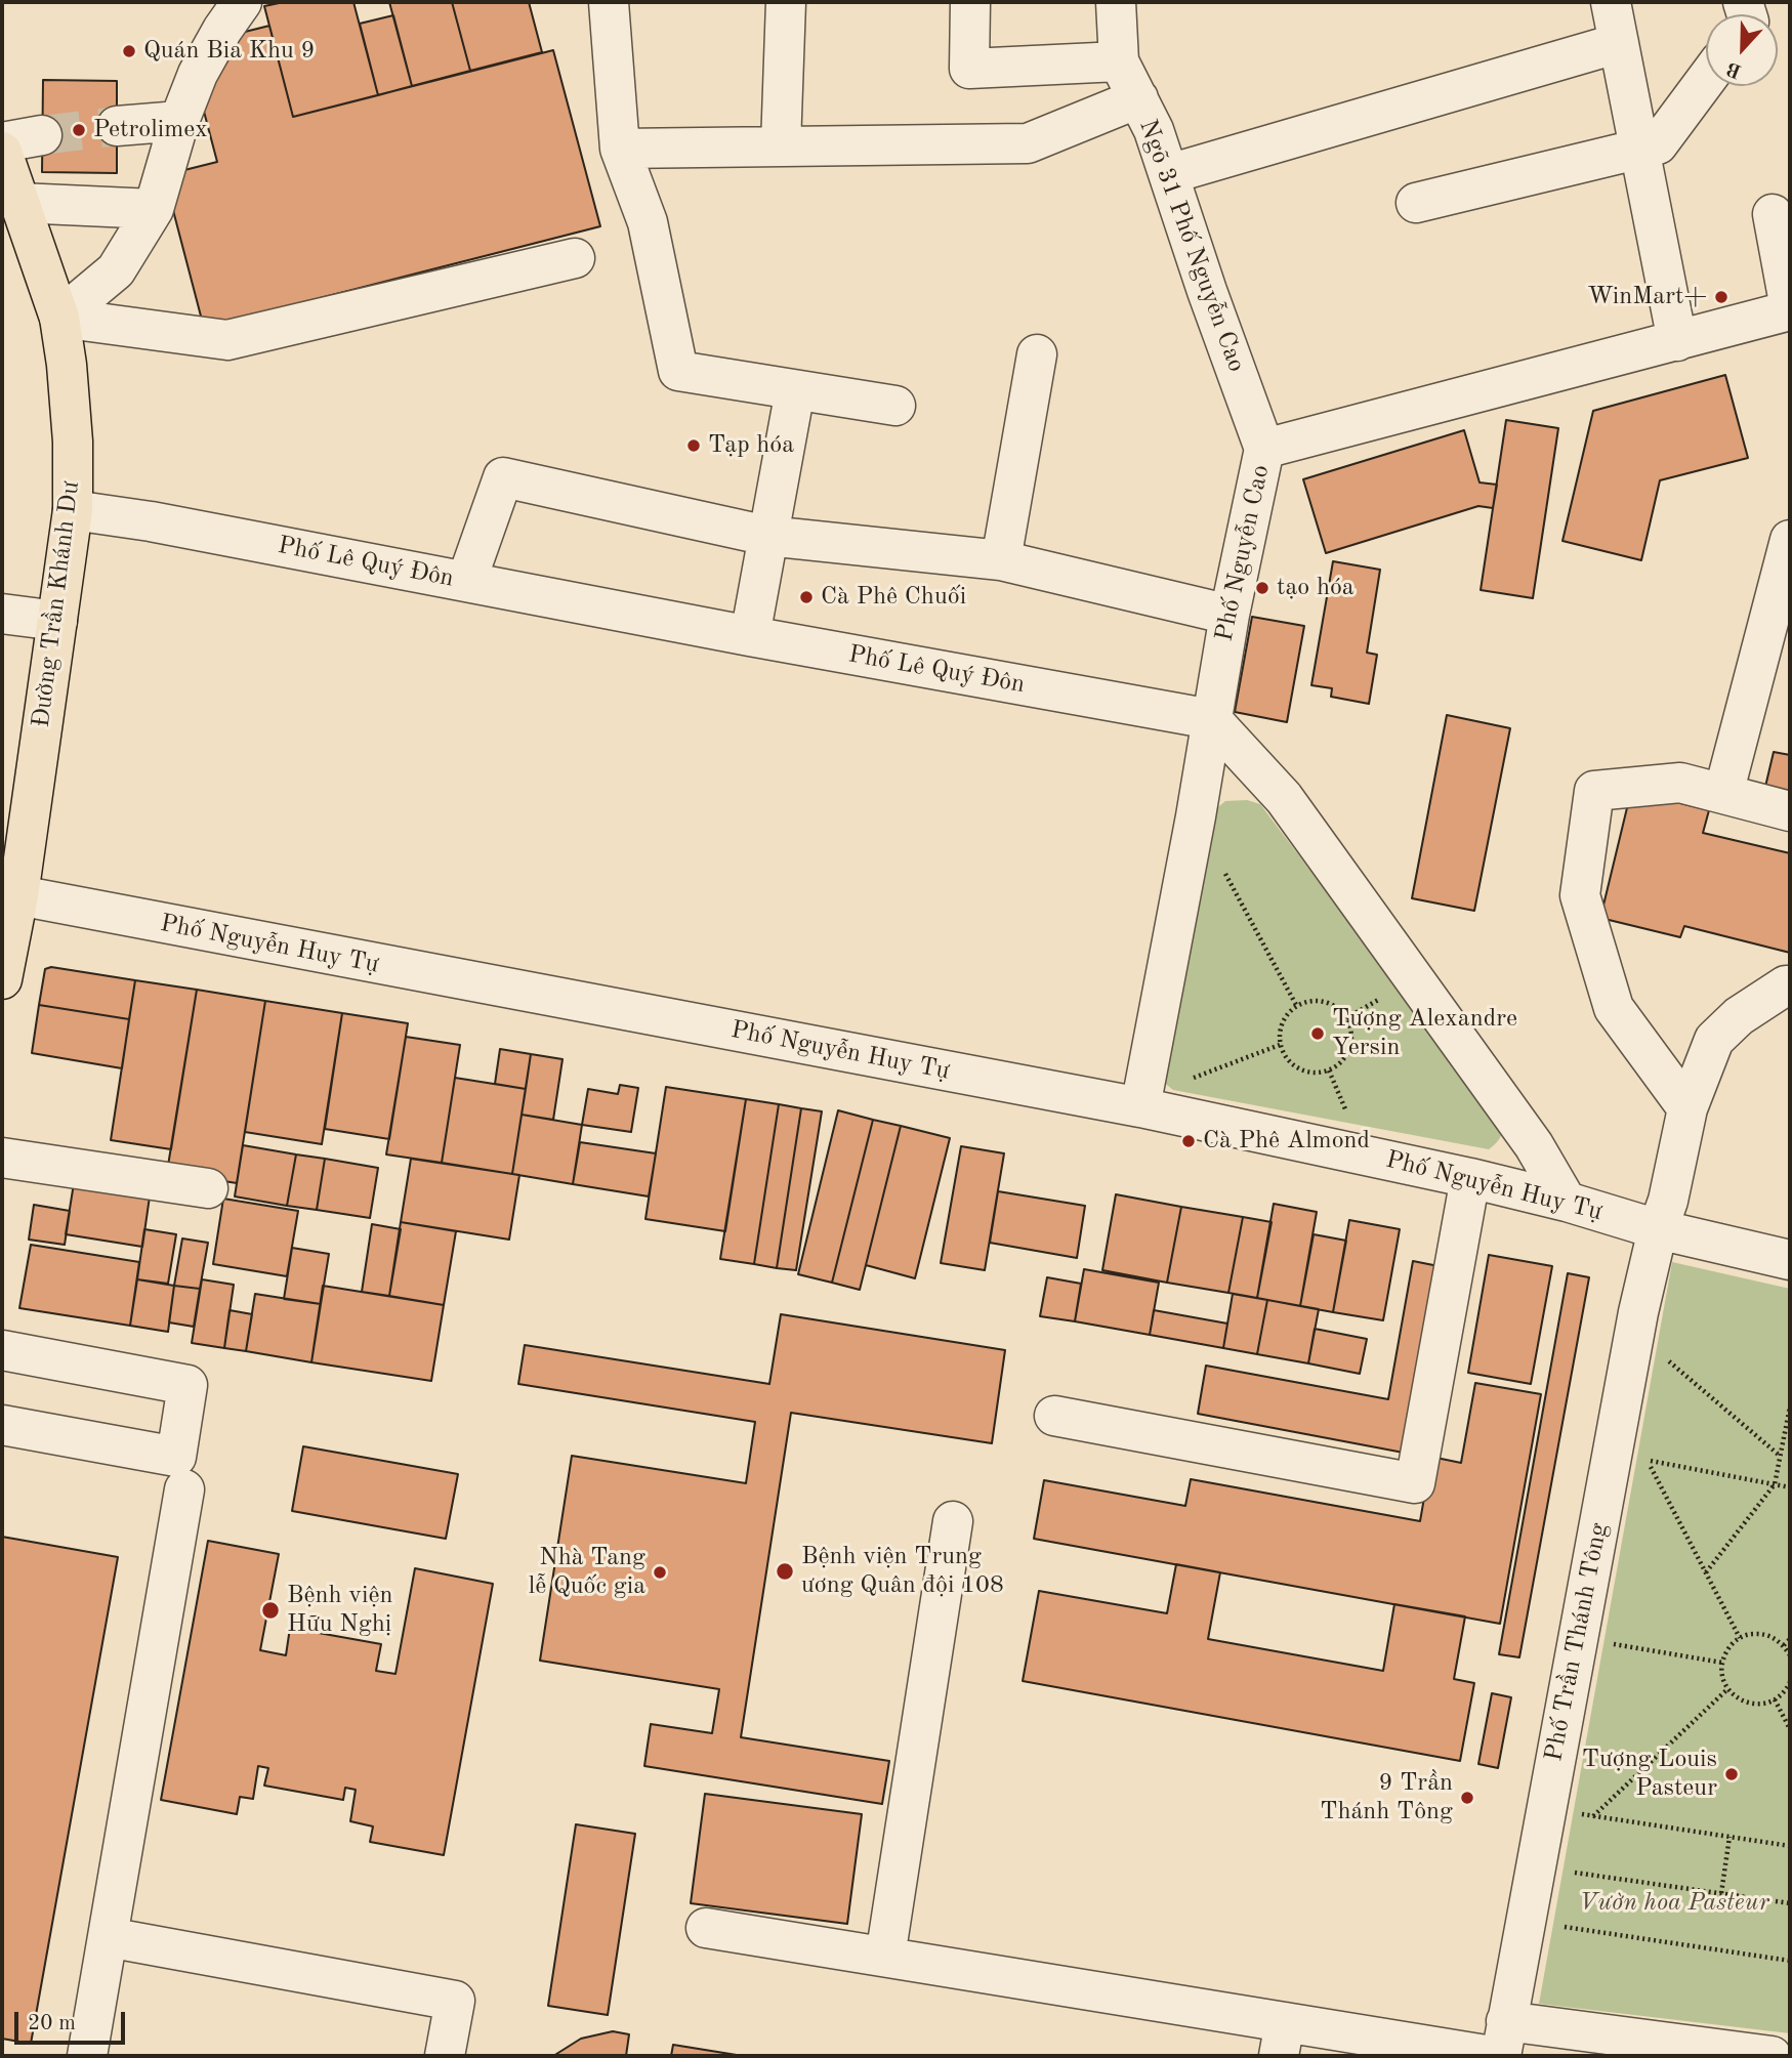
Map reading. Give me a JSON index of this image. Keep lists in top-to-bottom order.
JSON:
{
  "streets": {
    "main road": ["Đường Trần Khánh Dư"],
    "street": [
      "Ngõ 31 Phố Nguyễn Cao",
      "Phố Nguyễn Cao",
      "Phố Lê Quý Đôn",
      "Phố Nguyễn Huy Tự",
      "Phố Trần Thánh Tông"
    ]
  },
  "crossings": [
    ["Ngõ 31 Phố Nguyễn Cao", "Phố Nguyễn Cao"],
    ["Phố Nguyễn Cao", "Phố Lê Quý Đôn"],
    ["Phố Nguyễn Cao", "Phố Nguyễn Huy Tự"],
    ["Phố Lê Quý Đôn", "Đường Trần Khánh Dư"],
    ["Đường Trần Khánh Dư", "Phố Nguyễn Huy Tự"],
    ["Phố Nguyễn Huy Tự", "Phố Trần Thánh Tông"]
  ],
  "parks": ["Vườn hoa Pasteur"],
  "places": [
    "Quán Bia Khu 9",
    "Petrolimex",
    "WinMart+",
    "Tạp hóa",
    "tạo hóa",
    "Cà Phê Chuối",
    "Tượng Alexandre Yersin",
    "Cà Phê Almond",
    "Bệnh viện Trung ương Quân đội 108",
    "Nhà Tang lễ Quốc gia",
    "Bệnh viện Hữu Nghị",
    "Tượng Louis Pasteur",
    "9 Trần Thánh Tông"
  ],
  "scale_bar": "20 m",
  "north": "bottom"
}
